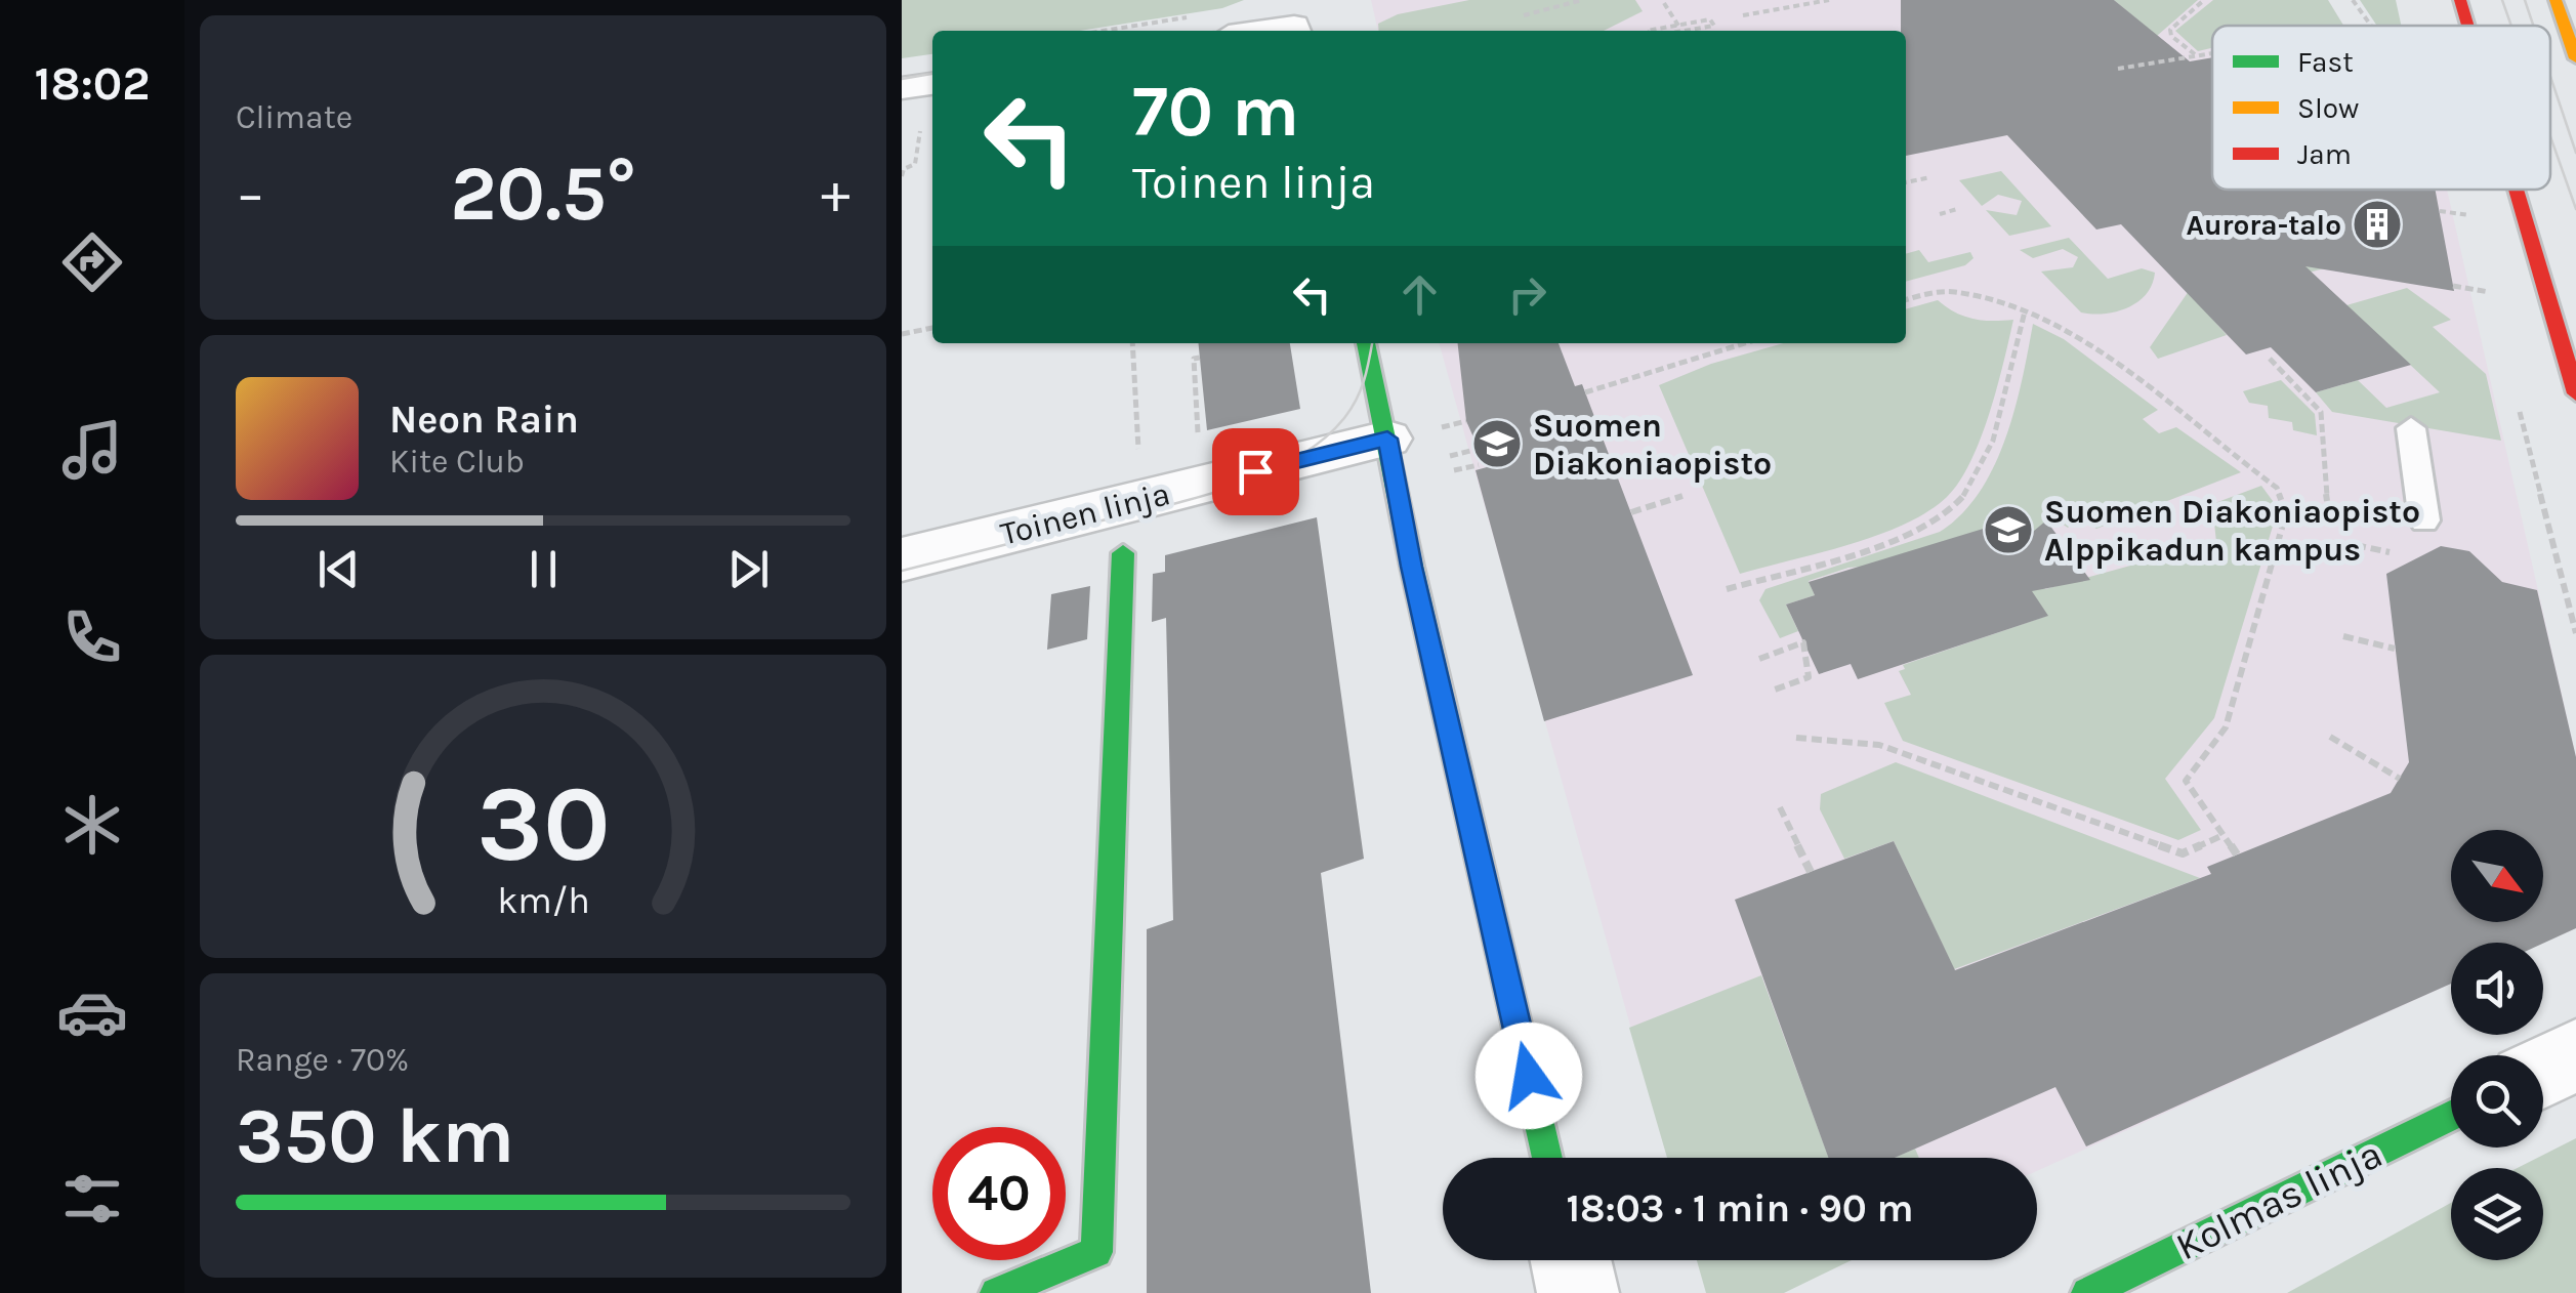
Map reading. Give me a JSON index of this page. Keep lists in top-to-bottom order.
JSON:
{
  "streets": {
    "street": ["Toinen linja", "Kolmas linja"]
  },
  "places": {
    "building": ["Aurora-talo"],
    "school or university": ["Suomen Diakoniaopisto", "Suomen Diakoniaopisto Alppikadun kampus"]
  },
  "legend": ["Fast", "Slow", "Jam"],
  "north": "bottom right",
  "page": {
    "tabs": "18:02",
    "tile": [
      "Climate",
      ["Range · 70%", "350 km"]
    ],
    "turn": ["70 m", "Toinen linja"],
    "heat": ["−", "20.5°", "+"],
    "song": ["Neon Rain", "Kite Club"],
    "limit": "40",
    "trip": "18:03 · 1 min · 90 m",
    "gauge": ["30", "km/h"]
  }
}
